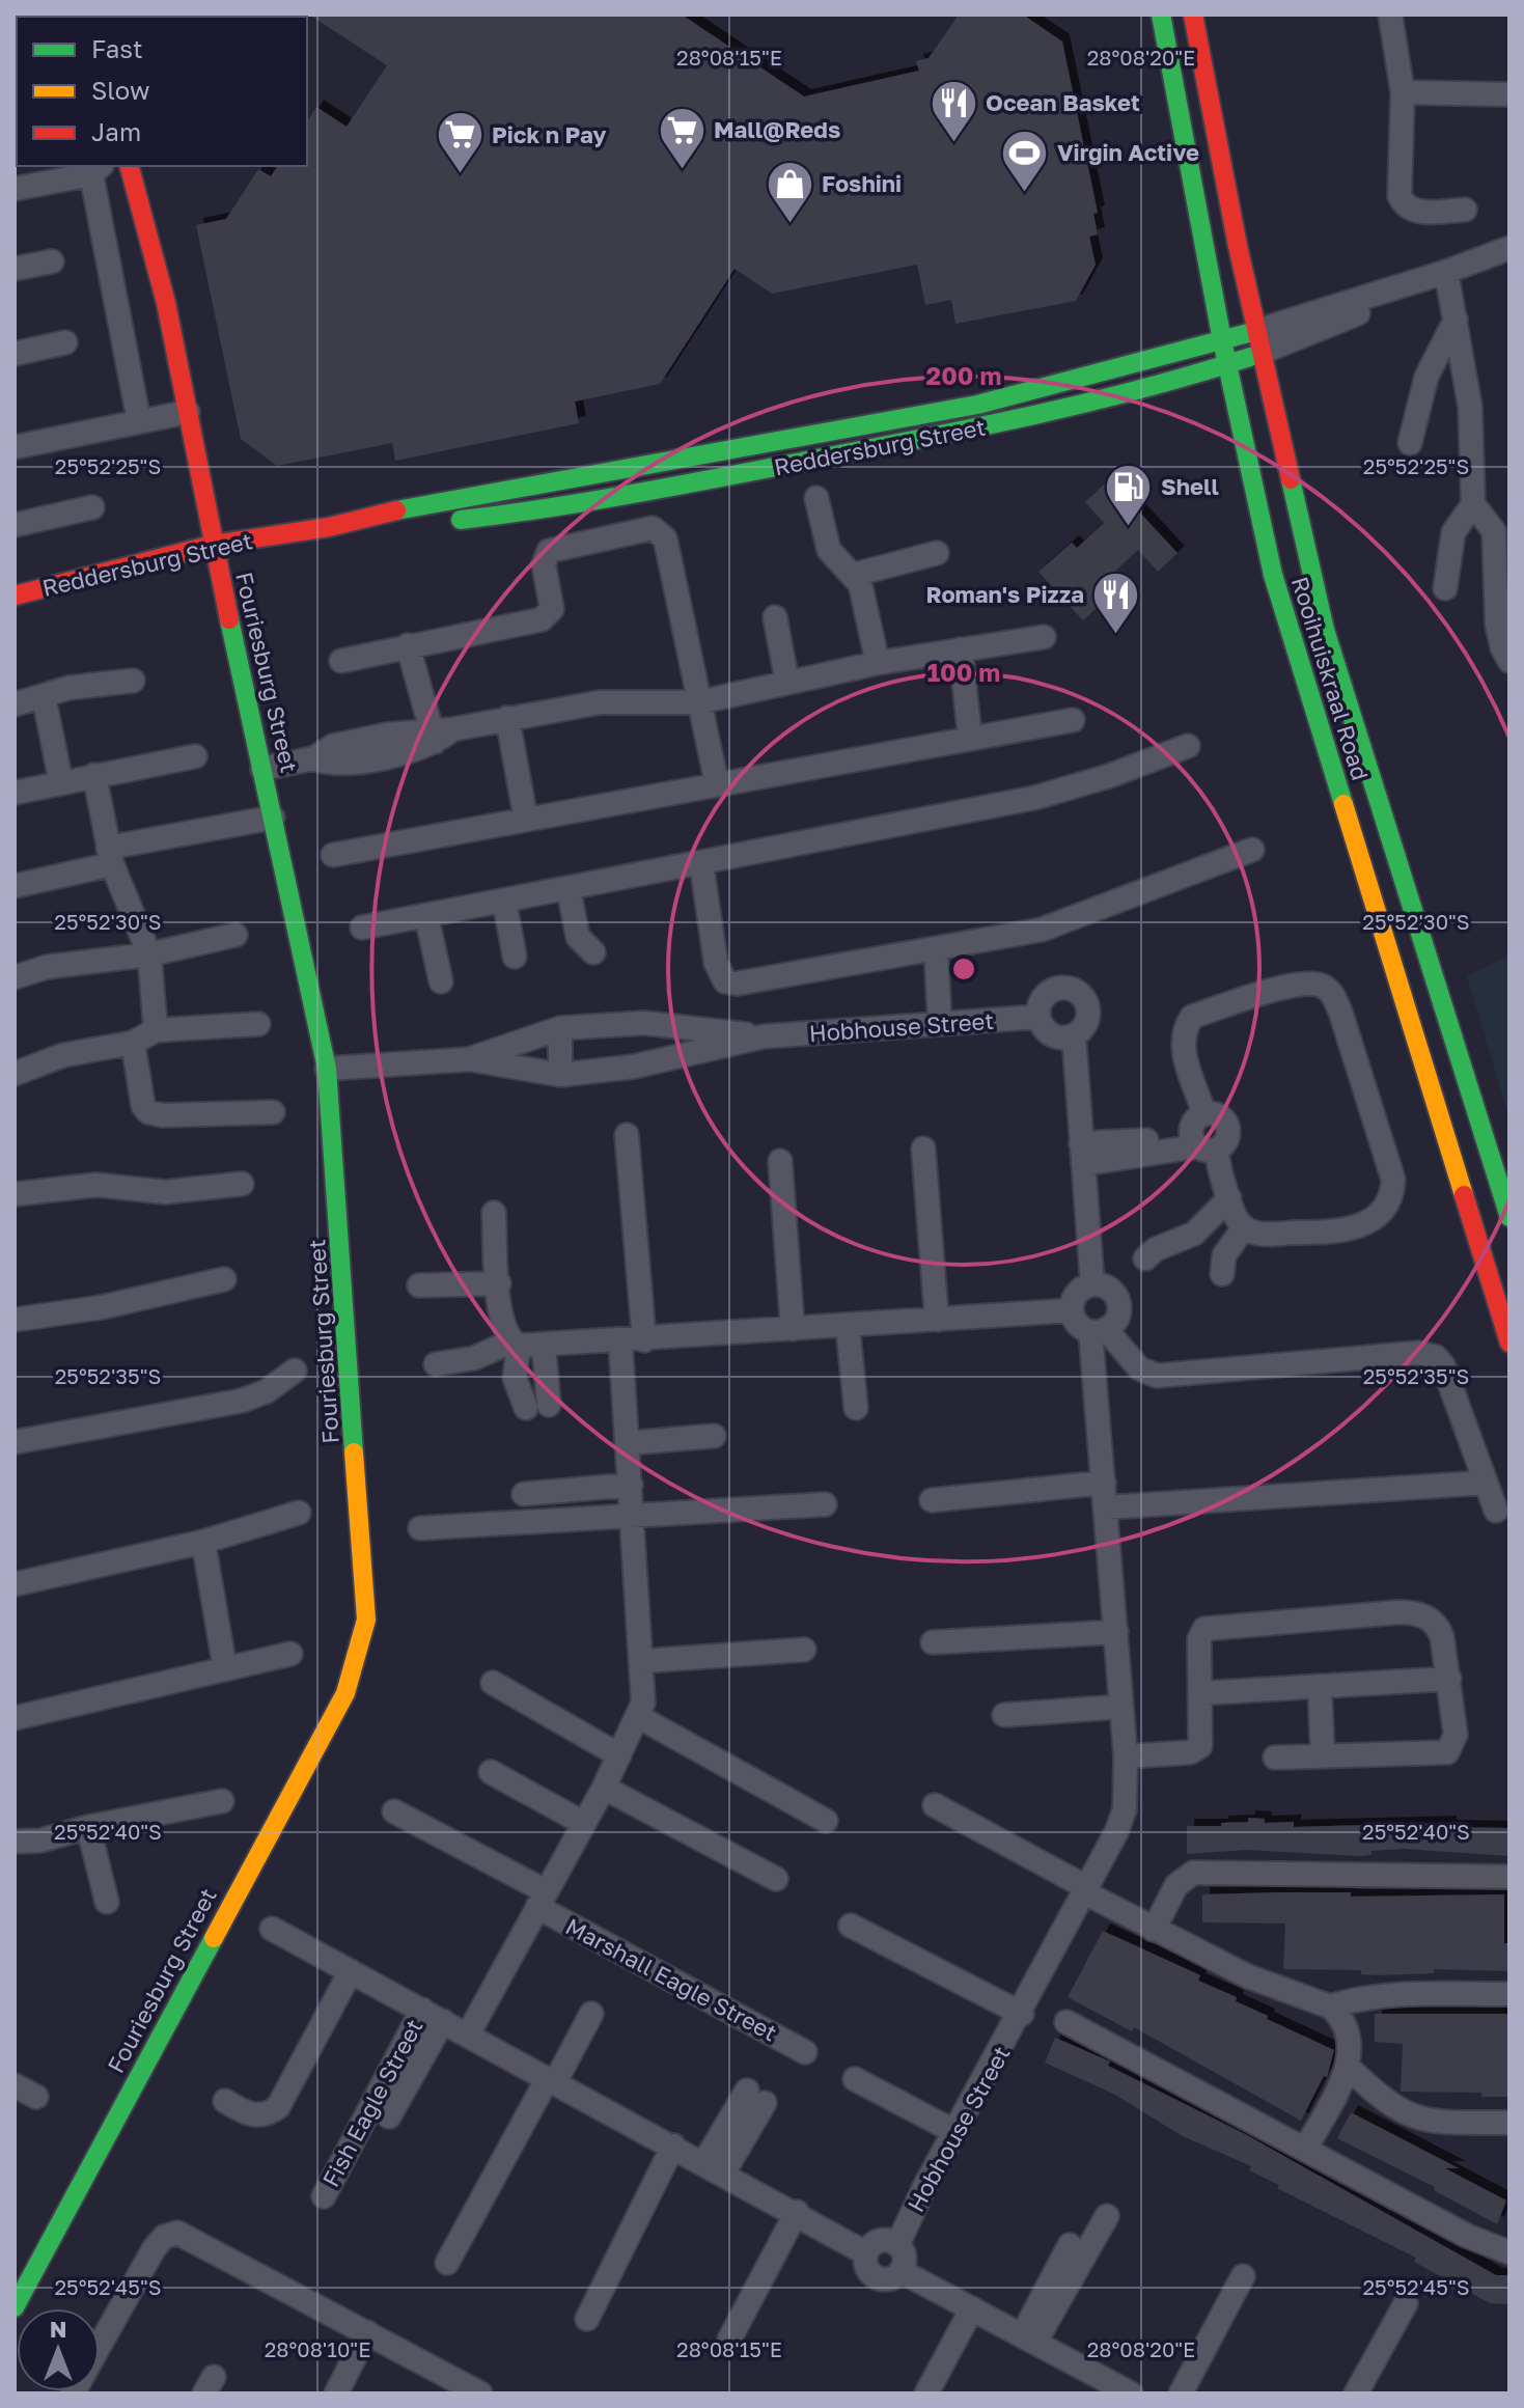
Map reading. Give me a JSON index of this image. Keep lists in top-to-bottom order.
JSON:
{
  "streets": {
    "street": [
      "Reddersburg Street",
      "Fouriesburg Street",
      "Rooihuiskraal Road",
      "Hobhouse Street",
      "Marshall Eagle Street",
      "Fish Eagle Street"
    ]
  },
  "crossings": [
    ["Reddersburg Street", "Fouriesburg Street"],
    ["Reddersburg Street", "Rooihuiskraal Road"],
    ["Fouriesburg Street", "Hobhouse Street"],
    ["Hobhouse Street", "Fish Eagle Street"]
  ],
  "places": {
    "restaurant": ["Ocean Basket", "Roman's Pizza"],
    "supermarket": ["Mall@Reds", "Pick n Pay"],
    "sports": ["Virgin Active"],
    "shop": ["Foshini"],
    "fuel station": ["Shell"]
  },
  "legend": ["Fast", "Slow", "Jam"],
  "north": "top",
  "coordinates": [
    "28°08'15\"E",
    "28°08'20\"E",
    "25°52'25\"S",
    "25°52'30\"S",
    "25°52'35\"S",
    "25°52'40\"S",
    "25°52'45\"S",
    "28°08'10\"E"
  ],
  "rings": ["200 m", "100 m"]
}
